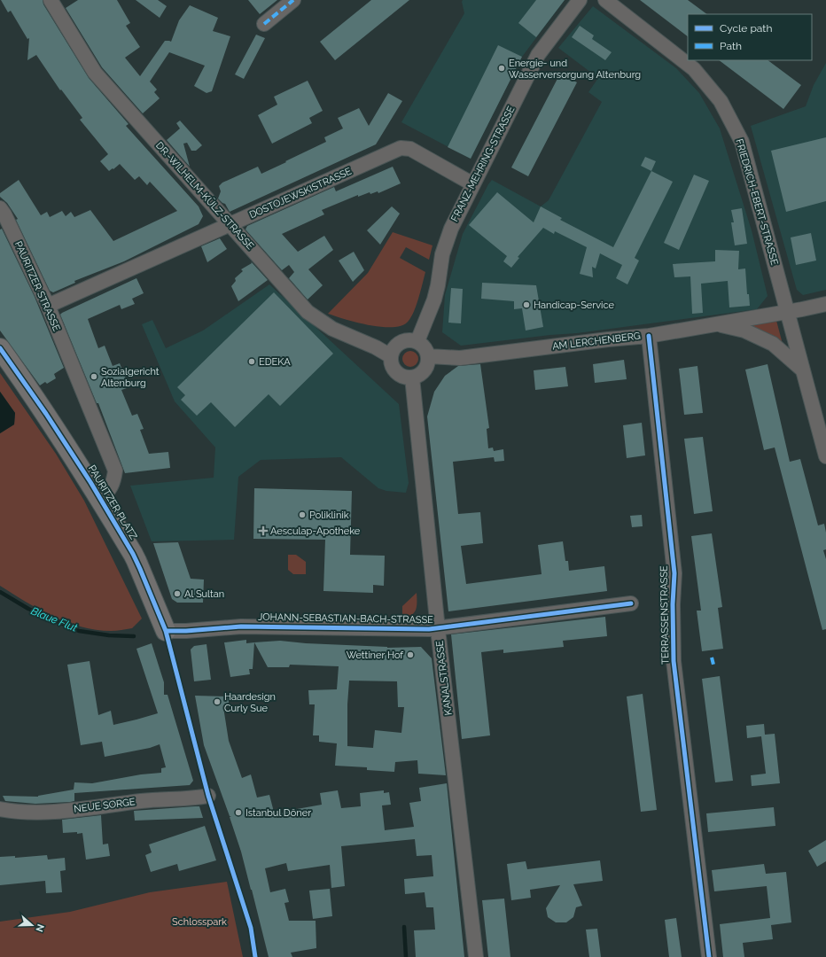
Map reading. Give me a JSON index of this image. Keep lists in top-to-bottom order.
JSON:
{
  "streets": {
    "street": [
      "FRANZ-MEHRING-STRASSE",
      "DOSTOJEWSKISTRASSE",
      "DR.-WILHELM-KÜLZ-STRASSE",
      "FRIEDRICH-EBERT-STRASSE",
      "PAURITZER STRASSE",
      "AM LERCHENBERG",
      "PAURITZER PLATZ",
      "TERRASSENSTRASSE",
      "JOHANN-SEBASTIAN-BACH-STRASSE",
      "KANALSTRASSE",
      "NEUE SORGE"
    ]
  },
  "crossings": [
    ["FRANZ-MEHRING-STRASSE", "DOSTOJEWSKISTRASSE"],
    ["FRANZ-MEHRING-STRASSE", "DR.-WILHELM-KÜLZ-STRASSE"],
    ["FRANZ-MEHRING-STRASSE", "AM LERCHENBERG"],
    ["FRANZ-MEHRING-STRASSE", "KANALSTRASSE"],
    ["DOSTOJEWSKISTRASSE", "DR.-WILHELM-KÜLZ-STRASSE"],
    ["DOSTOJEWSKISTRASSE", "PAURITZER STRASSE"],
    ["DR.-WILHELM-KÜLZ-STRASSE", "AM LERCHENBERG"],
    ["DR.-WILHELM-KÜLZ-STRASSE", "KANALSTRASSE"],
    ["FRIEDRICH-EBERT-STRASSE", "AM LERCHENBERG"],
    ["PAURITZER STRASSE", "PAURITZER PLATZ"],
    ["AM LERCHENBERG", "TERRASSENSTRASSE"],
    ["AM LERCHENBERG", "KANALSTRASSE"],
    ["PAURITZER PLATZ", "JOHANN-SEBASTIAN-BACH-STRASSE"],
    ["JOHANN-SEBASTIAN-BACH-STRASSE", "KANALSTRASSE"]
  ],
  "water": ["Blaue Flut"],
  "parks": ["Schlosspark"],
  "places": {
    "other": [
      "Energie- und Wasserversorgung Altenburg",
      "Handicap-Service",
      "EDEKA",
      "Sozialgericht Altenburg",
      "Poliklinik",
      "Al Sultan",
      "Wettiner Hof",
      "Haardesign Curly Sue",
      "Istanbul Döner"
    ],
    "health": ["Aesculap-Apotheke"]
  },
  "legend": ["Cycle path", "Path"],
  "north": "right"
}
